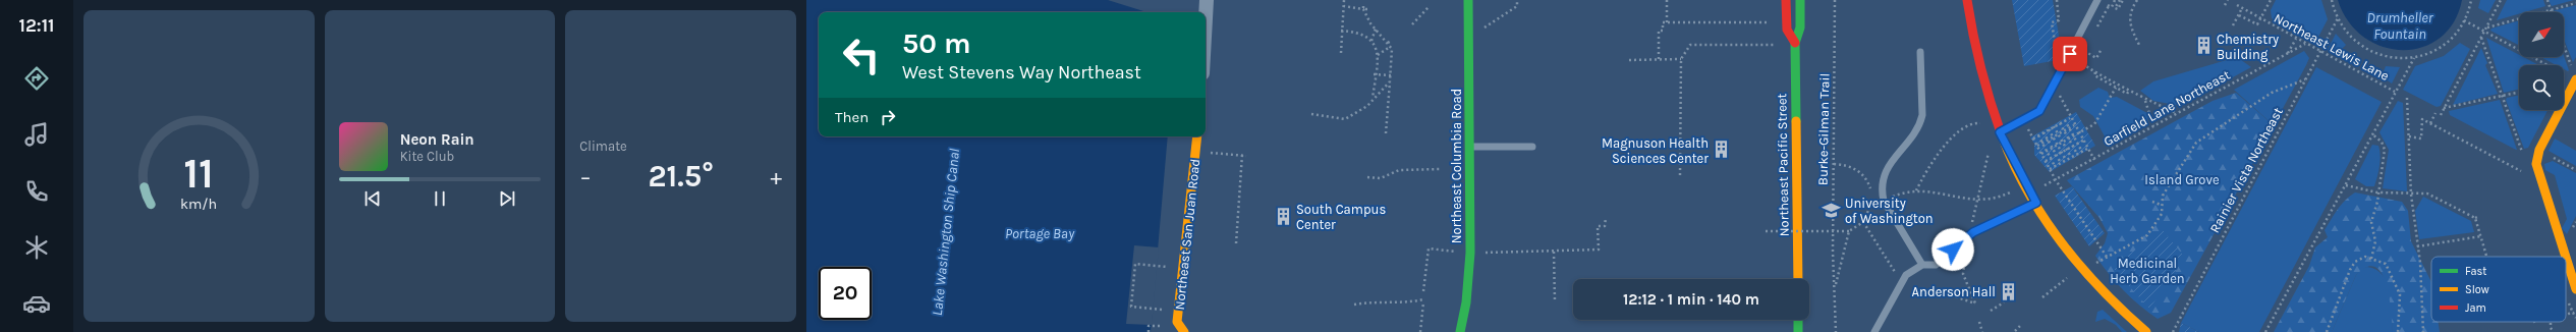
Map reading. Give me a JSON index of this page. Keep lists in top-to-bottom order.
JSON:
{
  "streets": {
    "street": ["Northeast Pacific Street", "Northeast Columbia Road", "Northeast San Juan Road"],
    "path": [
      "Northeast Lewis Lane",
      "Garfield Lane Northeast",
      "Burke-Gilman Trail",
      "Rainier Vista Northeast"
    ]
  },
  "crossings": [
    ["Northeast Lewis Lane", "Garfield Lane Northeast"],
    ["Northeast Lewis Lane", "Rainier Vista Northeast"]
  ],
  "water": ["Drumheller Fountain", "Lake Washington Ship Canal", "Portage Bay"],
  "parks": ["Island Grove", "Medicinal Herb Garden"],
  "places": {
    "building": [
      "Chemistry Building",
      "Magnuson Health Sciences Center",
      "South Campus Center",
      "Anderson Hall"
    ],
    "school or university": ["University of Washington"]
  },
  "legend": ["Fast", "Slow", "Jam"],
  "north": "top right",
  "page": {
    "tabs": "12:11",
    "tile": "Climate",
    "turn": ["50 m", "West Stevens Way Northeast"],
    "then": "Then",
    "song": ["Neon Rain", "Kite Club"],
    "heat": ["−", "21.5°", "+"],
    "limit": "20",
    "trip": "12:12 · 1 min · 140 m",
    "gauge": ["11", "km/h"]
  }
}
